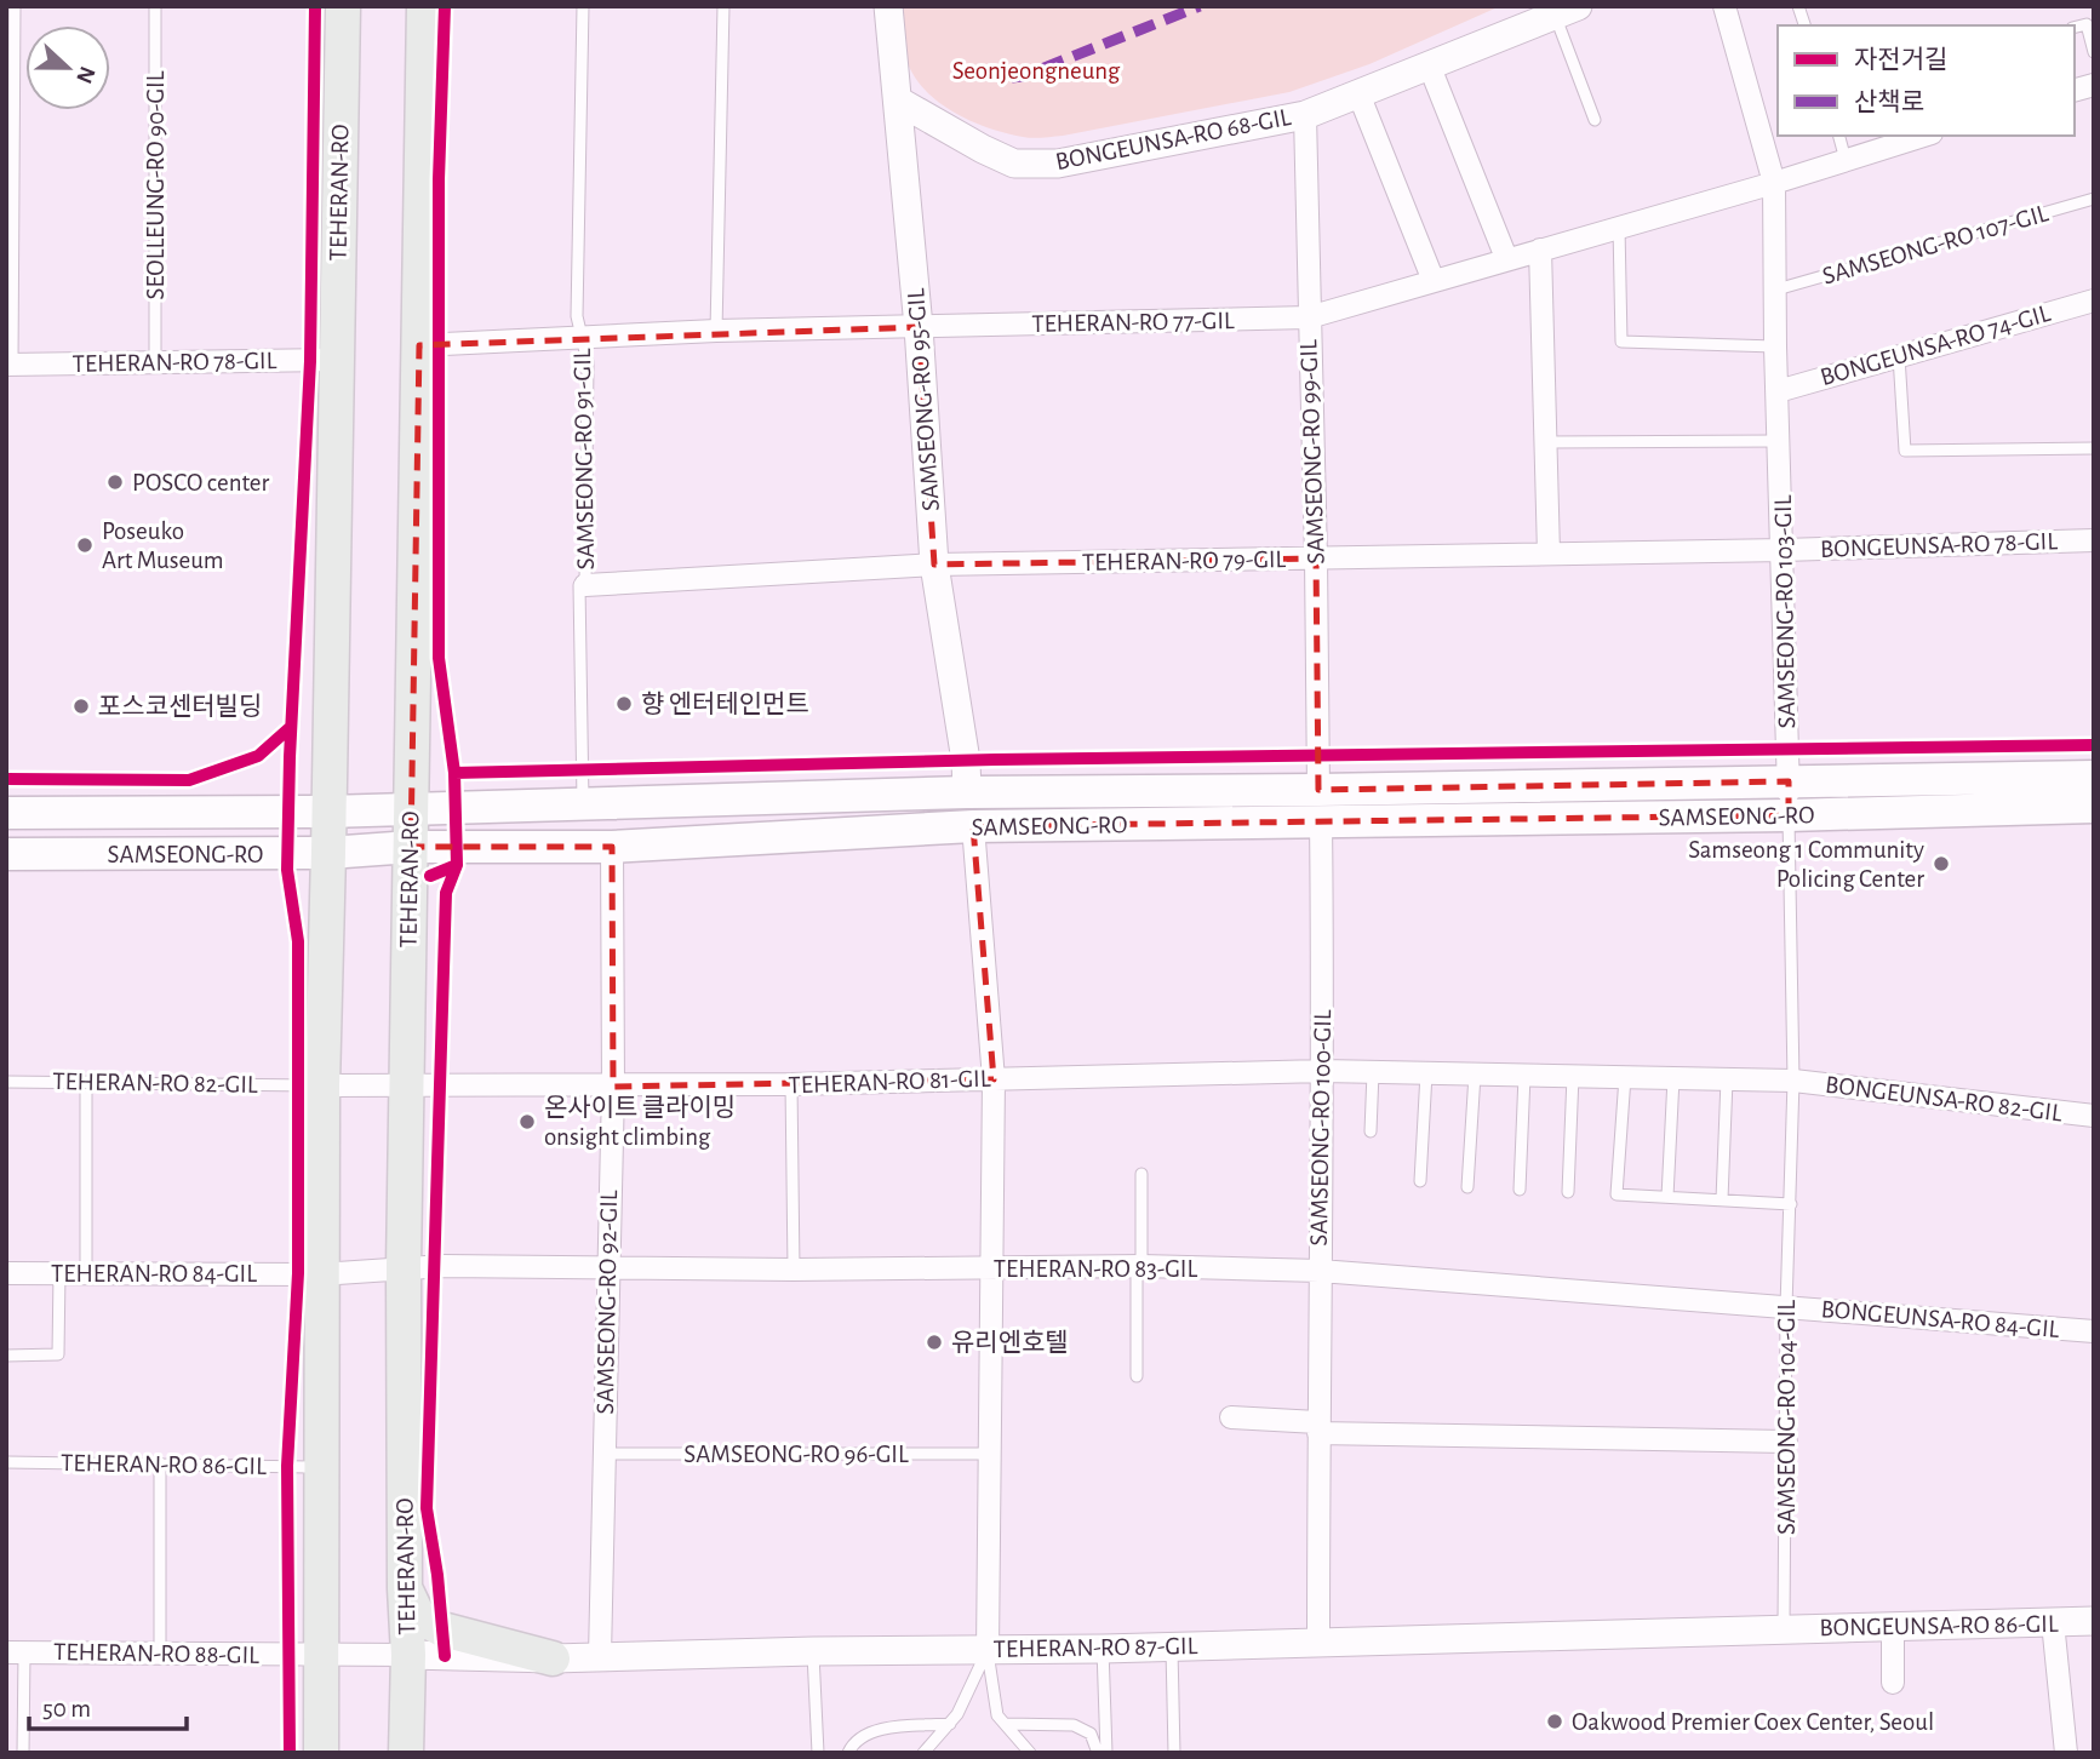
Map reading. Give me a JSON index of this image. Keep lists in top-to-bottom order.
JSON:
{
  "streets": {
    "main road": ["TEHERAN-RO", "SAMSEONG-RO"],
    "street": [
      "BONGEUNSA-RO 68-GIL",
      "TEHERAN-RO 77-GIL",
      "BONGEUNSA-RO 74-GIL",
      "TEHERAN-RO 78-GIL",
      "SAMSEONG-RO 95-GIL",
      "SAMSEONG-RO 99-GIL",
      "BONGEUNSA-RO 78-GIL",
      "TEHERAN-RO 79-GIL",
      "SAMSEONG-RO 103-GIL",
      "TEHERAN-RO 81-GIL",
      "TEHERAN-RO 82-GIL",
      "BONGEUNSA-RO 82-GIL",
      "SAMSEONG-RO 100-GIL",
      "TEHERAN-RO 83-GIL",
      "TEHERAN-RO 84-GIL",
      "SAMSEONG-RO 92-GIL",
      "BONGEUNSA-RO 84-GIL",
      "BONGEUNSA-RO 86-GIL",
      "TEHERAN-RO 87-GIL",
      "TEHERAN-RO 88-GIL"
    ],
    "lane": [
      "SEOLLEUNG-RO 90-GIL",
      "SAMSEONG-RO 107-GIL",
      "SAMSEONG-RO 91-GIL",
      "SAMSEONG-RO 104-GIL",
      "SAMSEONG-RO 96-GIL",
      "TEHERAN-RO 86-GIL"
    ]
  },
  "crossings": [
    ["BONGEUNSA-RO 68-GIL", "SAMSEONG-RO 95-GIL"],
    ["BONGEUNSA-RO 68-GIL", "SAMSEONG-RO 99-GIL"],
    ["SEOLLEUNG-RO 90-GIL", "TEHERAN-RO 78-GIL"],
    ["TEHERAN-RO", "TEHERAN-RO 77-GIL"],
    ["TEHERAN-RO", "TEHERAN-RO 78-GIL"],
    ["TEHERAN-RO", "SAMSEONG-RO"],
    ["TEHERAN-RO", "TEHERAN-RO 81-GIL"],
    ["TEHERAN-RO", "TEHERAN-RO 82-GIL"],
    ["TEHERAN-RO", "TEHERAN-RO 83-GIL"],
    ["TEHERAN-RO", "TEHERAN-RO 84-GIL"],
    ["TEHERAN-RO", "TEHERAN-RO 86-GIL"],
    ["TEHERAN-RO", "TEHERAN-RO 87-GIL"],
    ["TEHERAN-RO", "TEHERAN-RO 88-GIL"],
    ["SAMSEONG-RO 107-GIL", "SAMSEONG-RO 103-GIL"],
    ["TEHERAN-RO 77-GIL", "SAMSEONG-RO 95-GIL"],
    ["TEHERAN-RO 77-GIL", "SAMSEONG-RO 99-GIL"],
    ["TEHERAN-RO 77-GIL", "SAMSEONG-RO 91-GIL"],
    ["TEHERAN-RO 77-GIL", "SAMSEONG-RO 103-GIL"],
    ["BONGEUNSA-RO 74-GIL", "SAMSEONG-RO 103-GIL"],
    ["SAMSEONG-RO 95-GIL", "TEHERAN-RO 79-GIL"],
    ["SAMSEONG-RO 95-GIL", "SAMSEONG-RO"],
    ["SAMSEONG-RO 99-GIL", "TEHERAN-RO 79-GIL"],
    ["SAMSEONG-RO 99-GIL", "SAMSEONG-RO"],
    ["SAMSEONG-RO 91-GIL", "TEHERAN-RO 79-GIL"],
    ["SAMSEONG-RO 91-GIL", "SAMSEONG-RO"],
    ["BONGEUNSA-RO 78-GIL", "TEHERAN-RO 79-GIL"],
    ["BONGEUNSA-RO 78-GIL", "SAMSEONG-RO 103-GIL"],
    ["TEHERAN-RO 79-GIL", "SAMSEONG-RO 103-GIL"],
    ["SAMSEONG-RO 103-GIL", "SAMSEONG-RO"],
    ["SAMSEONG-RO 103-GIL", "SAMSEONG-RO 104-GIL"],
    ["SAMSEONG-RO", "SAMSEONG-RO 100-GIL"],
    ["SAMSEONG-RO", "SAMSEONG-RO 92-GIL"],
    ["SAMSEONG-RO", "SAMSEONG-RO 104-GIL"],
    ["TEHERAN-RO 81-GIL", "TEHERAN-RO 82-GIL"],
    ["TEHERAN-RO 81-GIL", "BONGEUNSA-RO 82-GIL"],
    ["TEHERAN-RO 81-GIL", "SAMSEONG-RO 100-GIL"],
    ["TEHERAN-RO 81-GIL", "SAMSEONG-RO 92-GIL"],
    ["TEHERAN-RO 81-GIL", "SAMSEONG-RO 104-GIL"],
    ["BONGEUNSA-RO 82-GIL", "SAMSEONG-RO 104-GIL"],
    ["SAMSEONG-RO 100-GIL", "TEHERAN-RO 83-GIL"],
    ["SAMSEONG-RO 100-GIL", "TEHERAN-RO 87-GIL"],
    ["TEHERAN-RO 83-GIL", "TEHERAN-RO 84-GIL"],
    ["TEHERAN-RO 83-GIL", "SAMSEONG-RO 92-GIL"],
    ["TEHERAN-RO 83-GIL", "BONGEUNSA-RO 84-GIL"],
    ["TEHERAN-RO 83-GIL", "SAMSEONG-RO 104-GIL"],
    ["SAMSEONG-RO 92-GIL", "SAMSEONG-RO 96-GIL"],
    ["SAMSEONG-RO 92-GIL", "TEHERAN-RO 87-GIL"],
    ["BONGEUNSA-RO 84-GIL", "SAMSEONG-RO 104-GIL"],
    ["SAMSEONG-RO 104-GIL", "BONGEUNSA-RO 86-GIL"],
    ["SAMSEONG-RO 104-GIL", "TEHERAN-RO 87-GIL"],
    ["BONGEUNSA-RO 86-GIL", "TEHERAN-RO 87-GIL"],
    ["TEHERAN-RO 87-GIL", "TEHERAN-RO 88-GIL"]
  ],
  "parks": ["Seonjeongneung"],
  "places": [
    "POSCO center",
    "Poseuko Art Museum",
    "향 엔터테인먼트",
    "포스코센터빌딩",
    "Samseong 1 Community Policing Center",
    "온사이트 클라이밍 onsight climbing",
    "유리엔호텔",
    "Oakwood Premier Coex Center, Seoul"
  ],
  "legend": ["자전거길", "산책로"],
  "scale_bar": "50 m",
  "north": "right"
}
